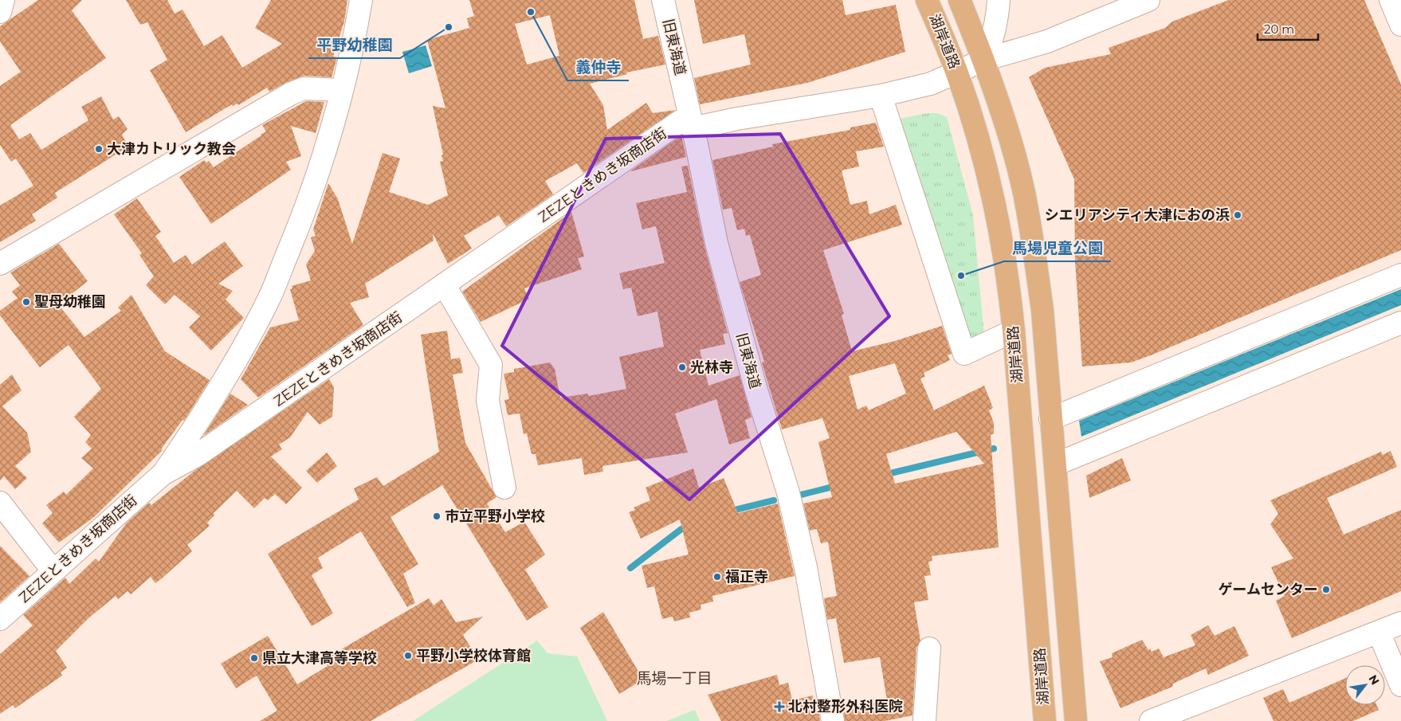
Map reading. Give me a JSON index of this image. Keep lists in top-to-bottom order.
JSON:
{
  "streets": {
    "main road": ["湖岸道路"],
    "street": ["旧東海道", "ZEZEときめき坂商店街"]
  },
  "crossings": [
    ["湖岸道路", "ZEZEときめき坂商店街"],
    ["旧東海道", "ZEZEときめき坂商店街"]
  ],
  "districts": ["馬場一丁目"],
  "places": {
    "other": [
      "義仲寺",
      "平野幼稚園",
      "大津カトリック教会",
      "シエリアシティ大津におの浜",
      "馬場児童公園",
      "聖母幼稚園",
      "光林寺",
      "市立平野小学校",
      "福正寺",
      "ゲームセンター",
      "平野小学校体育館",
      "県立大津高等学校"
    ],
    "health": ["北村整形外科医院"]
  },
  "scale_bar": "20 m",
  "north": "top right"
}
